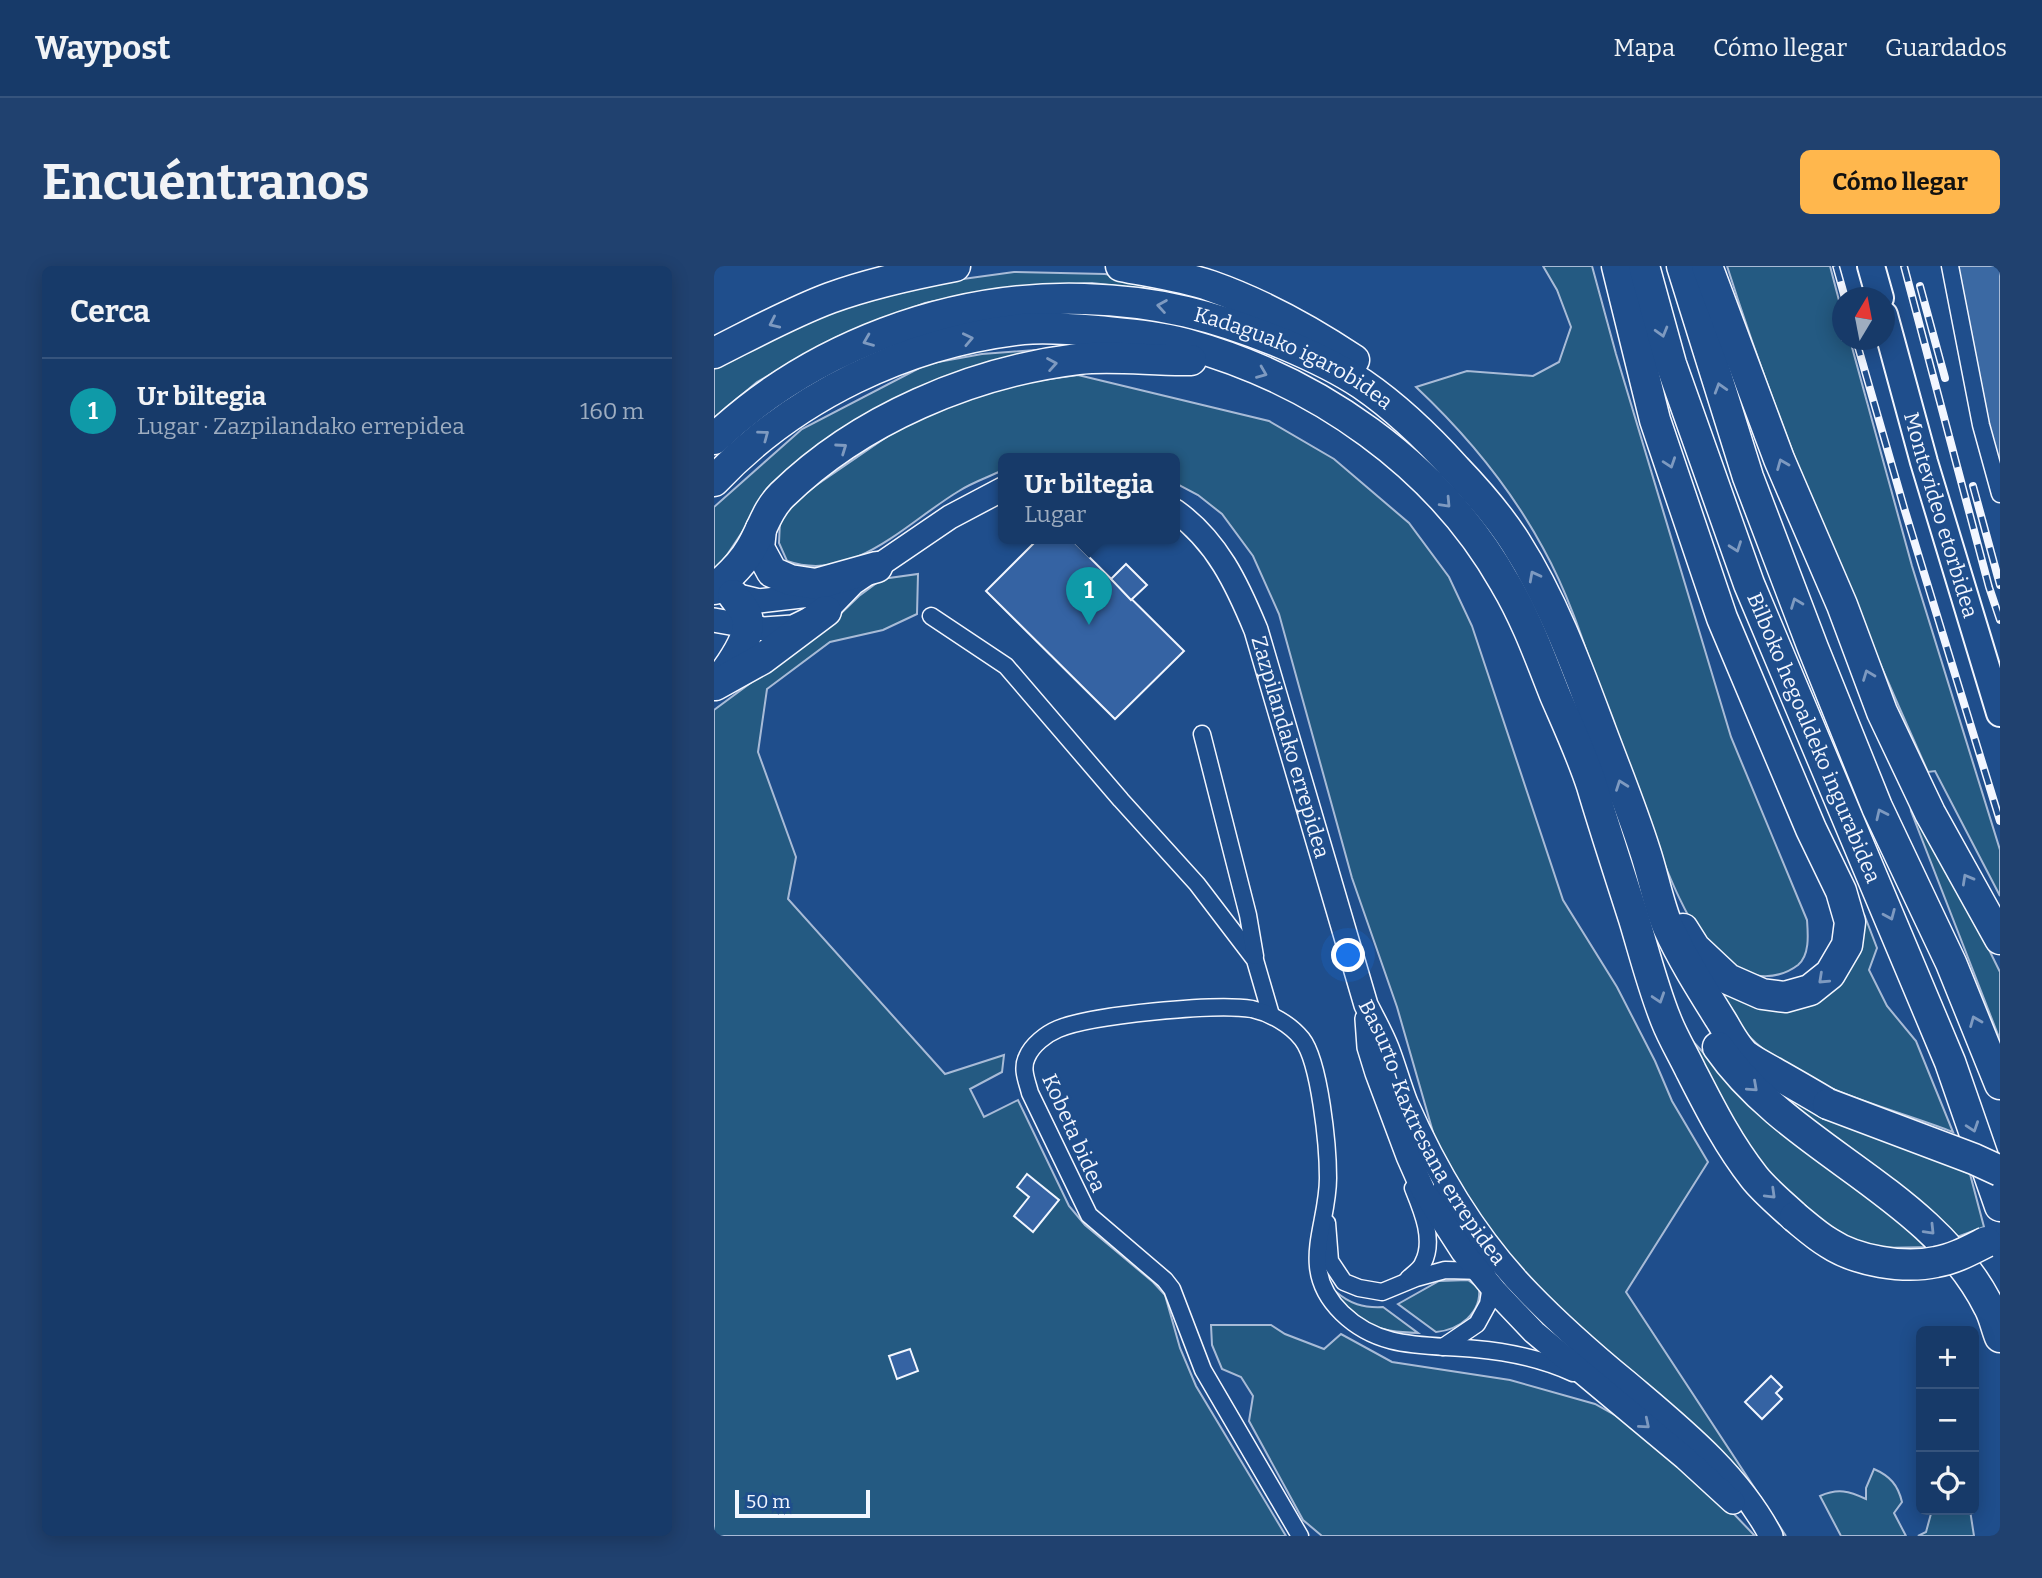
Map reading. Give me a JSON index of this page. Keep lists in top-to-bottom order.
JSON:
{
  "streets": {
    "highway": ["Kadaguako igarobidea", "Bilboko hegoaldeko ingurabidea"],
    "main road": ["Montevideo etorbidea"],
    "street": ["Zazpilandako errepidea", "Kobeta bidea", "Basurto-Kaxtresana errepidea"]
  },
  "crossings": [
    ["Zazpilandako errepidea", "Basurto-Kaxtresana errepidea"]
  ],
  "scale_bar": "50 m",
  "north": "top",
  "page": {
    "header": "Waypost",
    "nav": ["Mapa", "Cómo llegar", "Guardados"],
    "buttons": "Cómo llegar",
    "title": "Encuéntranos",
    "heading": "Cerca",
    "list": [
      {
        "mark": "1",
        "name": "Ur biltegia",
        "note": "Lugar · Zazpilandako errepidea",
        "value": "160 m"
      }
    ],
    "popup": ["Ur biltegia", "Lugar"],
    "pins": "1",
    "map_buttons": ["+", "−"],
    "scale": "50 m"
  }
}
